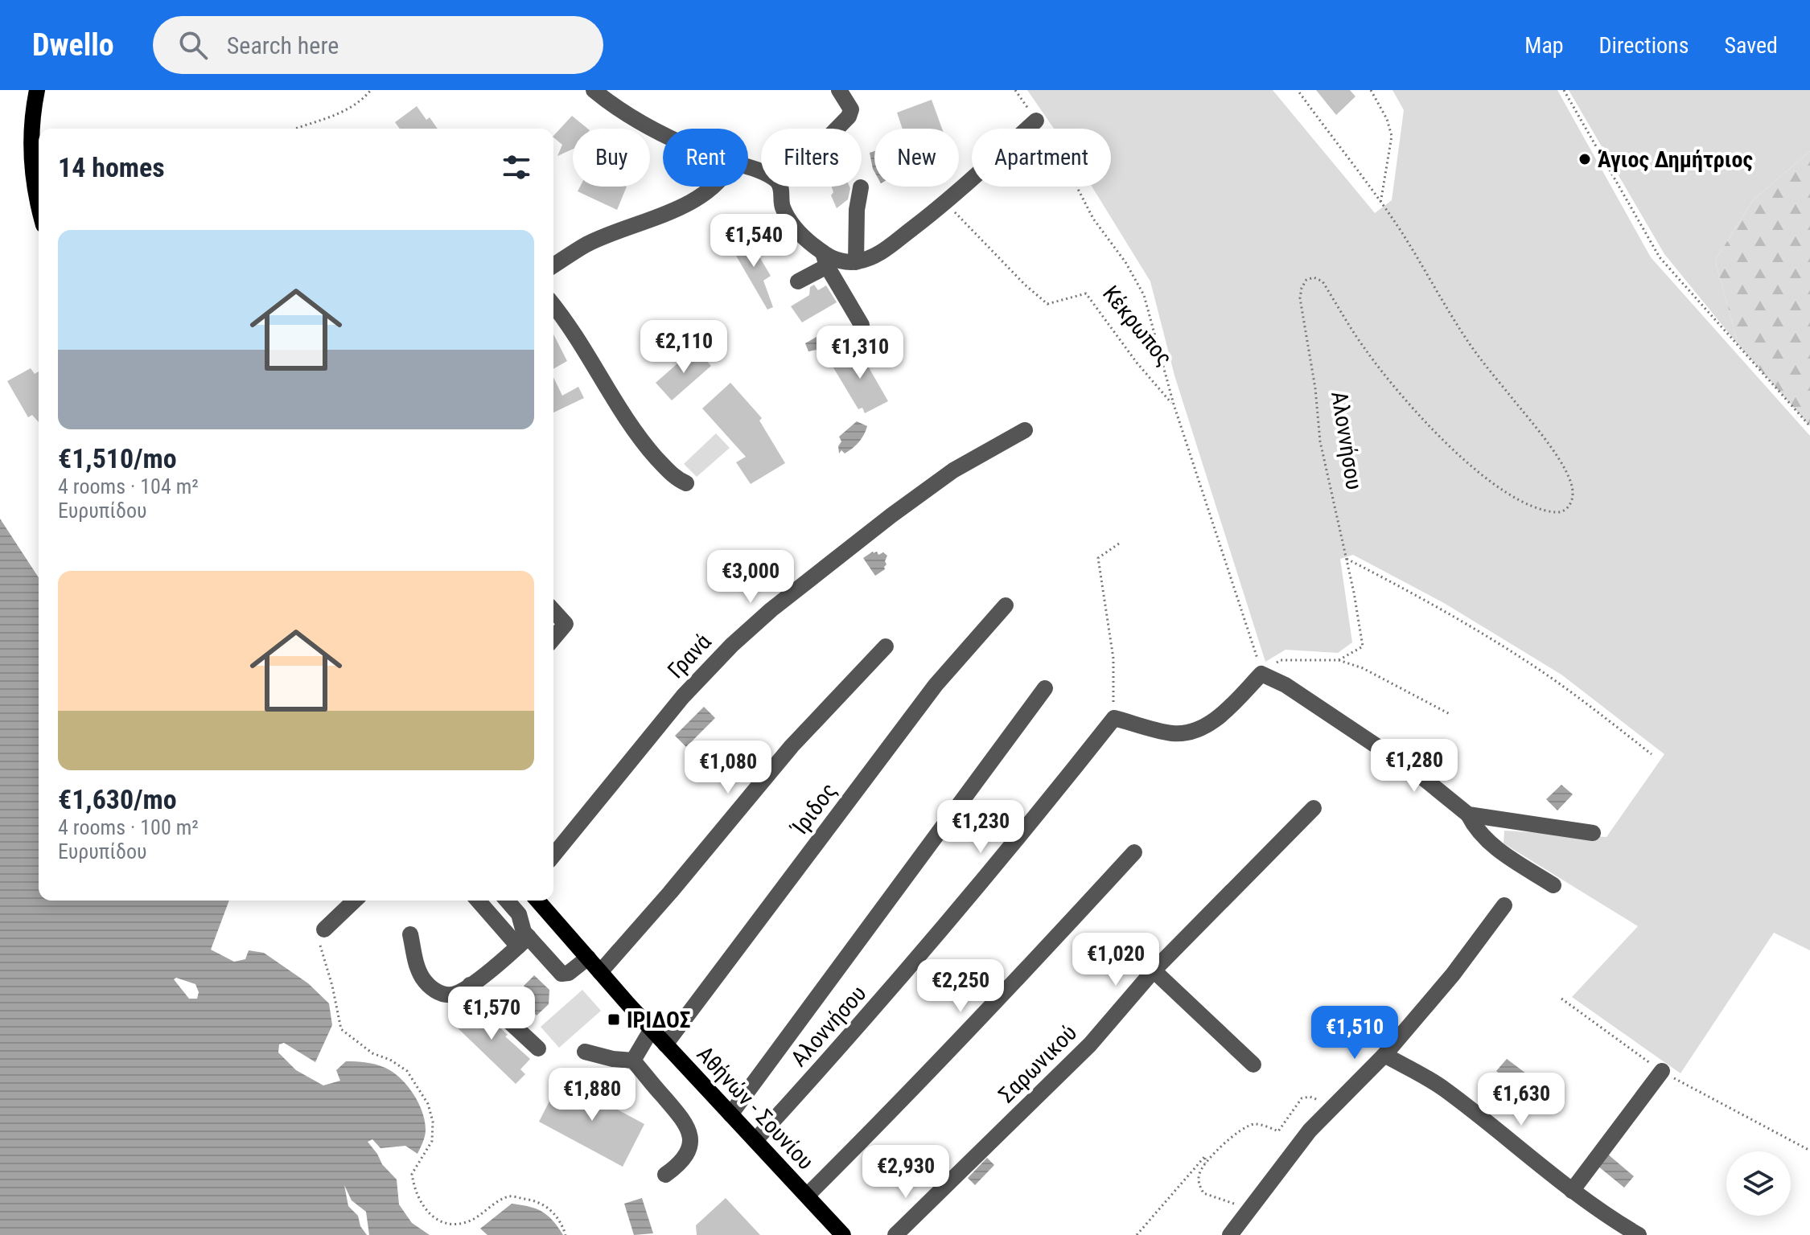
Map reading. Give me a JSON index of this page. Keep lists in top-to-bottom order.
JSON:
{
  "streets": {
    "main road": ["Αθήνών - Σουνίου"],
    "street": [
      "Αλοννήσου",
      "Γρανά",
      "Ίριδος",
      "Σαρωνικού"
    ],
    "path": ["Κέκρωπος"]
  },
  "crossings": [
    ["Αλοννήσου", "Αθήνών - Σουνίου"],
    ["Ίριδος", "Αθήνών - Σουνίου"]
  ],
  "places": {
    "other": ["Άγιος Δημήτριος"],
    "transit": ["ΙΡΙΔΟΣ"]
  },
  "page": {
    "header": "Dwello",
    "search": "Search here",
    "nav": ["Map", "Directions", "Saved"],
    "chip": [
      "Buy",
      "Rent",
      "Filters",
      "New",
      "Apartment"
    ],
    "heading": "14 homes",
    "list": [
      {
        "name": "€1,510/mo",
        "note": "4 rooms · 104 m² · Ευρυπίδου"
      },
      {
        "name": "€1,630/mo",
        "note": "4 rooms · 100 m² · Ευρυπίδου"
      }
    ],
    "price": [
      "€1,540",
      "€2,110",
      "€1,310",
      "€3,000",
      "€1,280",
      "€1,080",
      "€1,230",
      "€1,020",
      "€2,250",
      "€1,570",
      "€1,510",
      "€1,880",
      "€1,630",
      "€2,930"
    ]
  }
}
